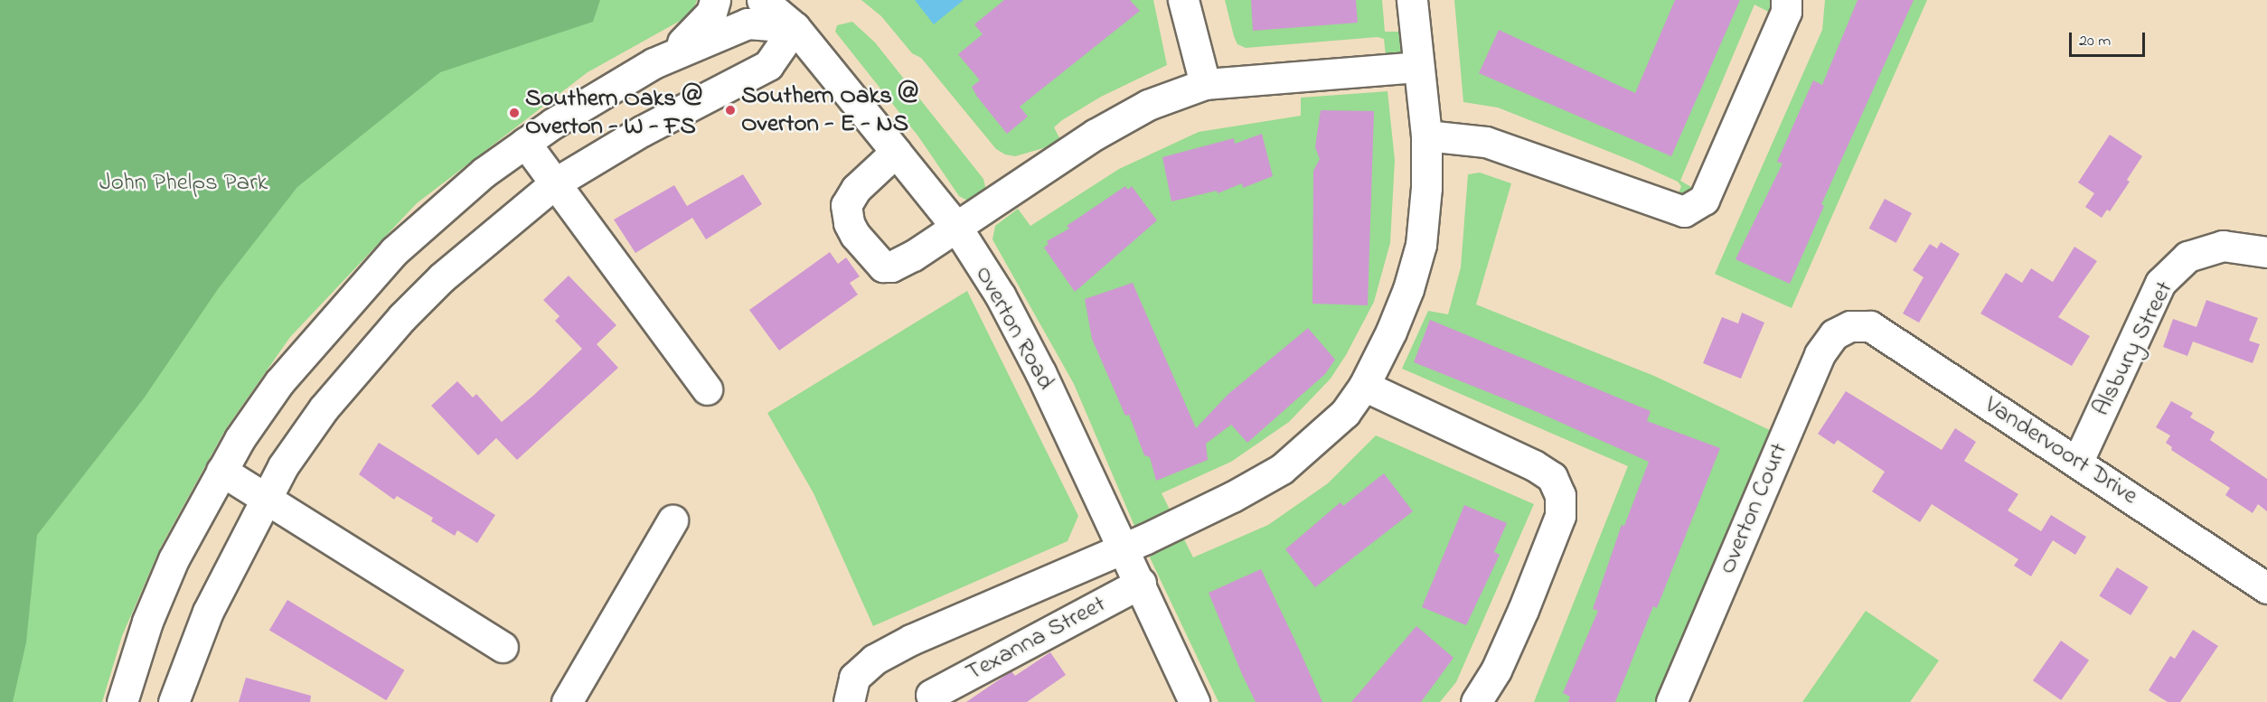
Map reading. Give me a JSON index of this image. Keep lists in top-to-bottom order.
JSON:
{
  "streets": {
    "street": [
      "Overton Road",
      "Alsbury Street",
      "Vandervoort Drive",
      "Overton Court",
      "Texanna Street"
    ]
  },
  "crossings": [
    ["Overton Road", "Texanna Street"],
    ["Alsbury Street", "Vandervoort Drive"],
    ["Vandervoort Drive", "Overton Court"]
  ],
  "parks": ["John Phelps Park"],
  "places": ["Southern Oaks @ Overton - E - NS", "Southern Oaks @ Overton - W - FS"],
  "scale_bar": "20 m"
}
